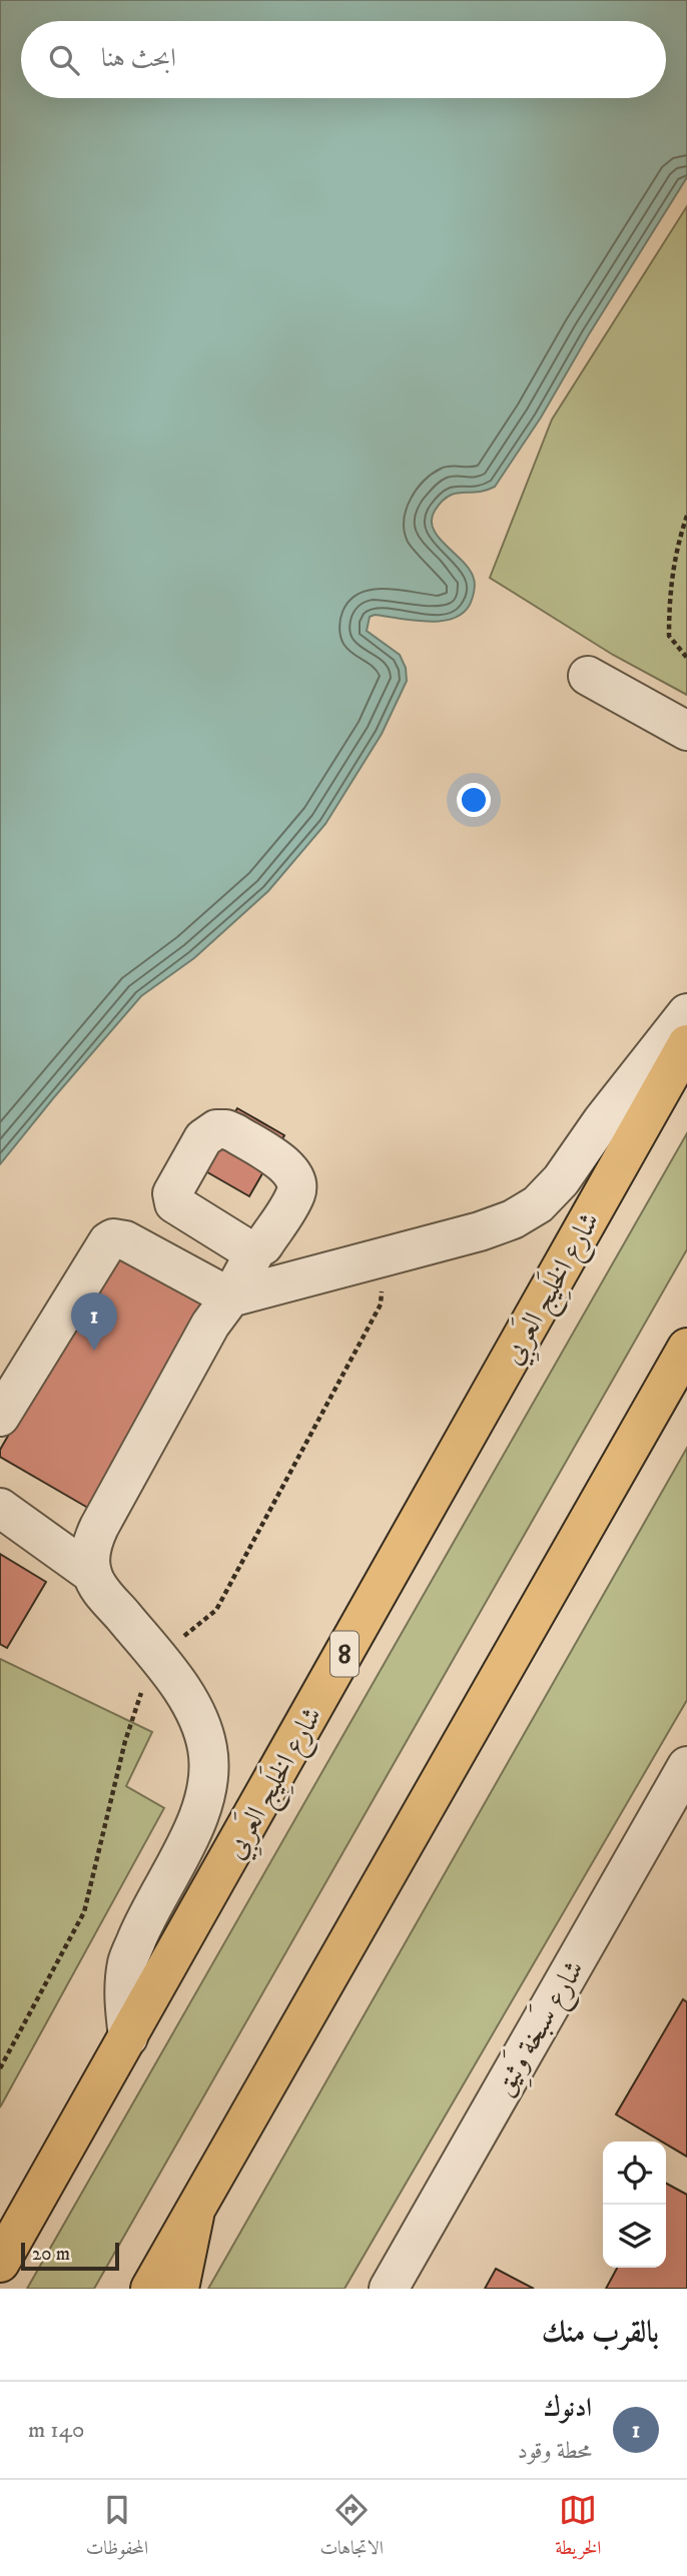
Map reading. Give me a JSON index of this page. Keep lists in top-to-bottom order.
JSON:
{
  "streets": {
    "main road": ["شارع الخَلِيج العَربِي", "8"],
    "street": ["شارع سَبخة وَثِيق"]
  },
  "scale_bar": "20 m",
  "page": {
    "search": "ابحث هنا",
    "pins": "1",
    "scale": "20 m",
    "heading": "بالقرب منك",
    "list": [
      {
        "mark": "1",
        "name": "ادنوك",
        "note": "محطة وقود",
        "value": "140 m"
      }
    ],
    "nav": ["الخريطة", "الاتجاهات", "المحفوظات"]
  }
}
